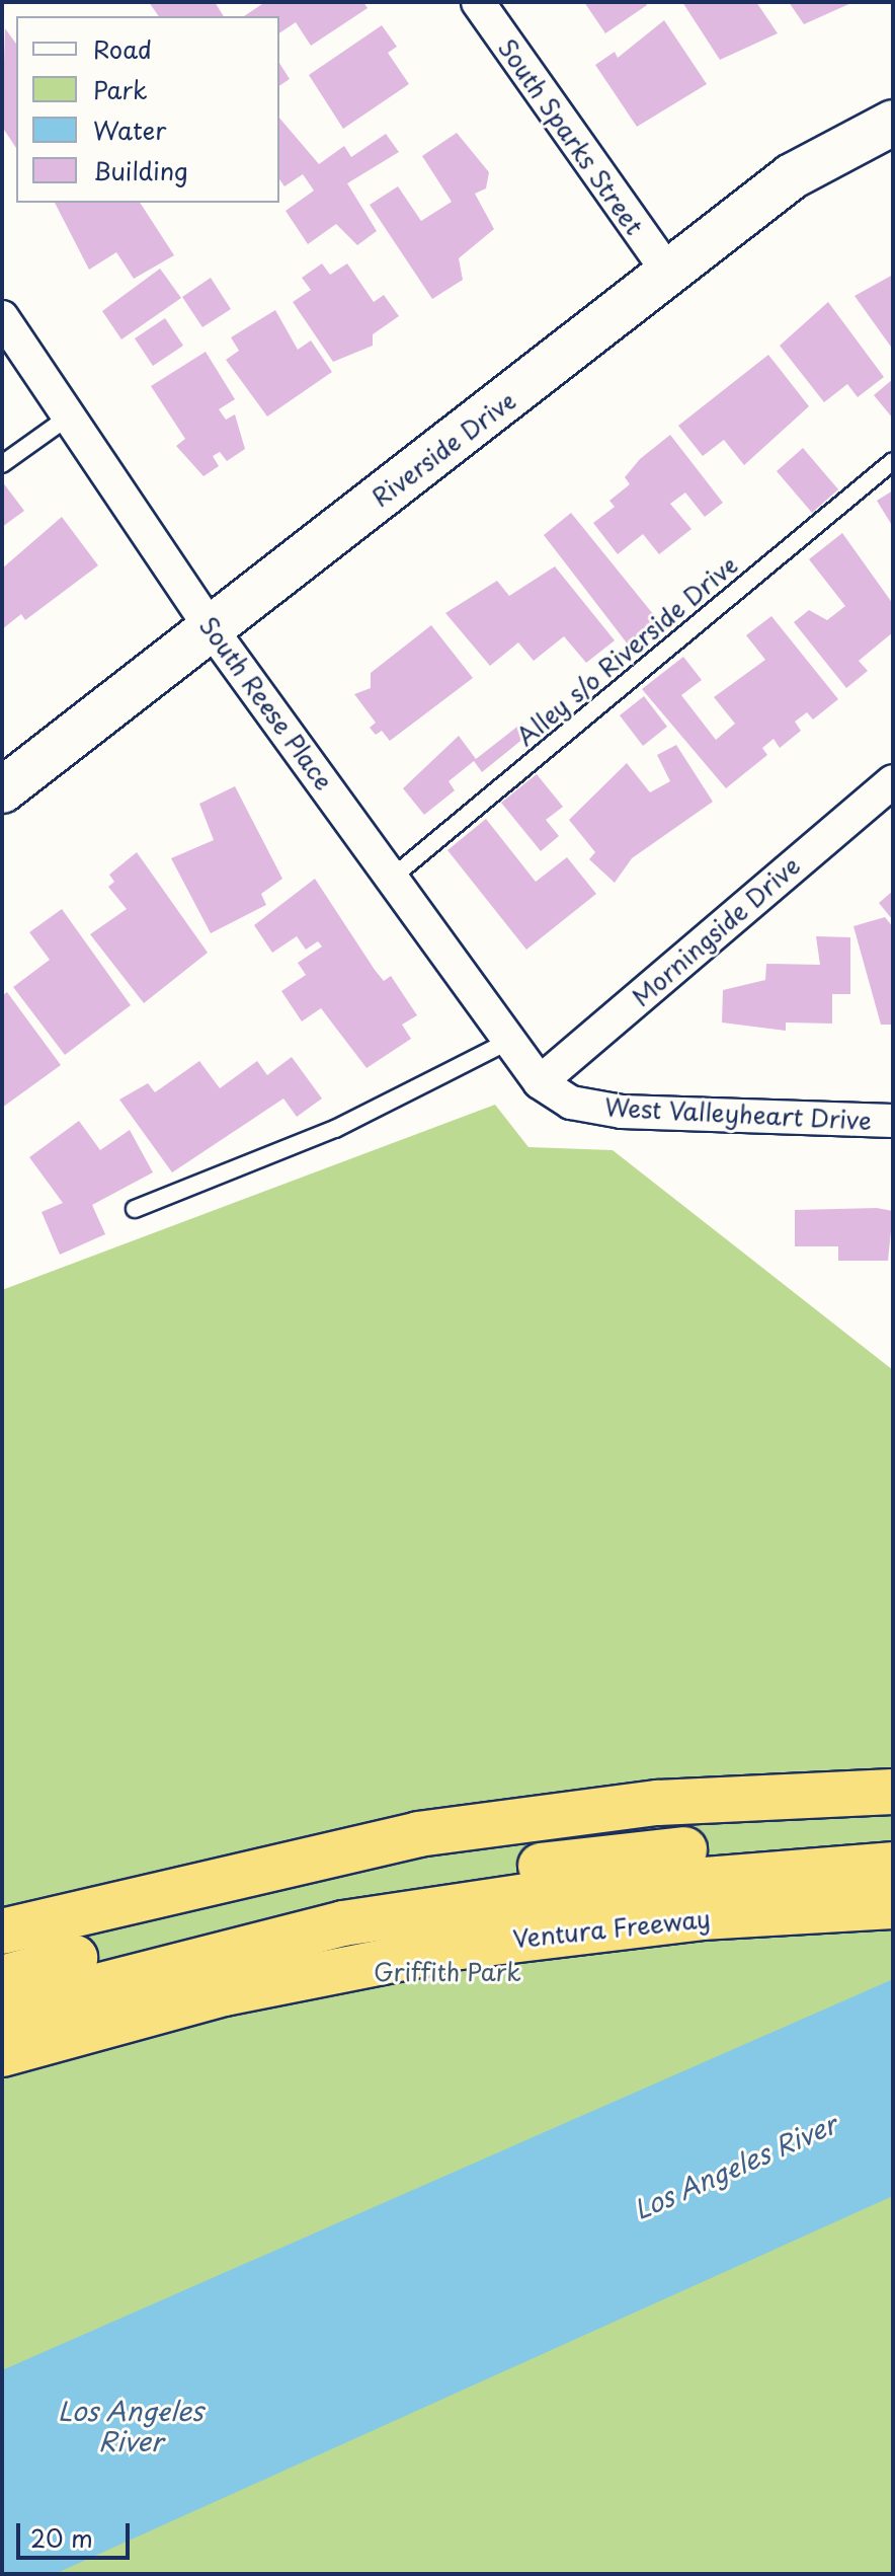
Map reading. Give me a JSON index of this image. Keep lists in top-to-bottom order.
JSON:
{
  "streets": {
    "highway": ["Ventura Freeway"],
    "main road": ["Riverside Drive"],
    "street": [
      "South Sparks Street",
      "South Reese Place",
      "Morningside Drive",
      "West Valleyheart Drive"
    ],
    "lane": ["Alley s/o Riverside Drive"]
  },
  "crossings": [
    ["South Sparks Street", "Riverside Drive"],
    ["Riverside Drive", "South Reese Place"],
    ["Alley s/o Riverside Drive", "South Reese Place"],
    ["South Reese Place", "Morningside Drive"],
    ["South Reese Place", "West Valleyheart Drive"],
    ["Morningside Drive", "West Valleyheart Drive"]
  ],
  "water": ["Los Angeles River"],
  "parks": ["Griffith Park"],
  "legend": [
    "Road",
    "Park",
    "Water",
    "Building"
  ],
  "scale_bar": "20 m"
}
